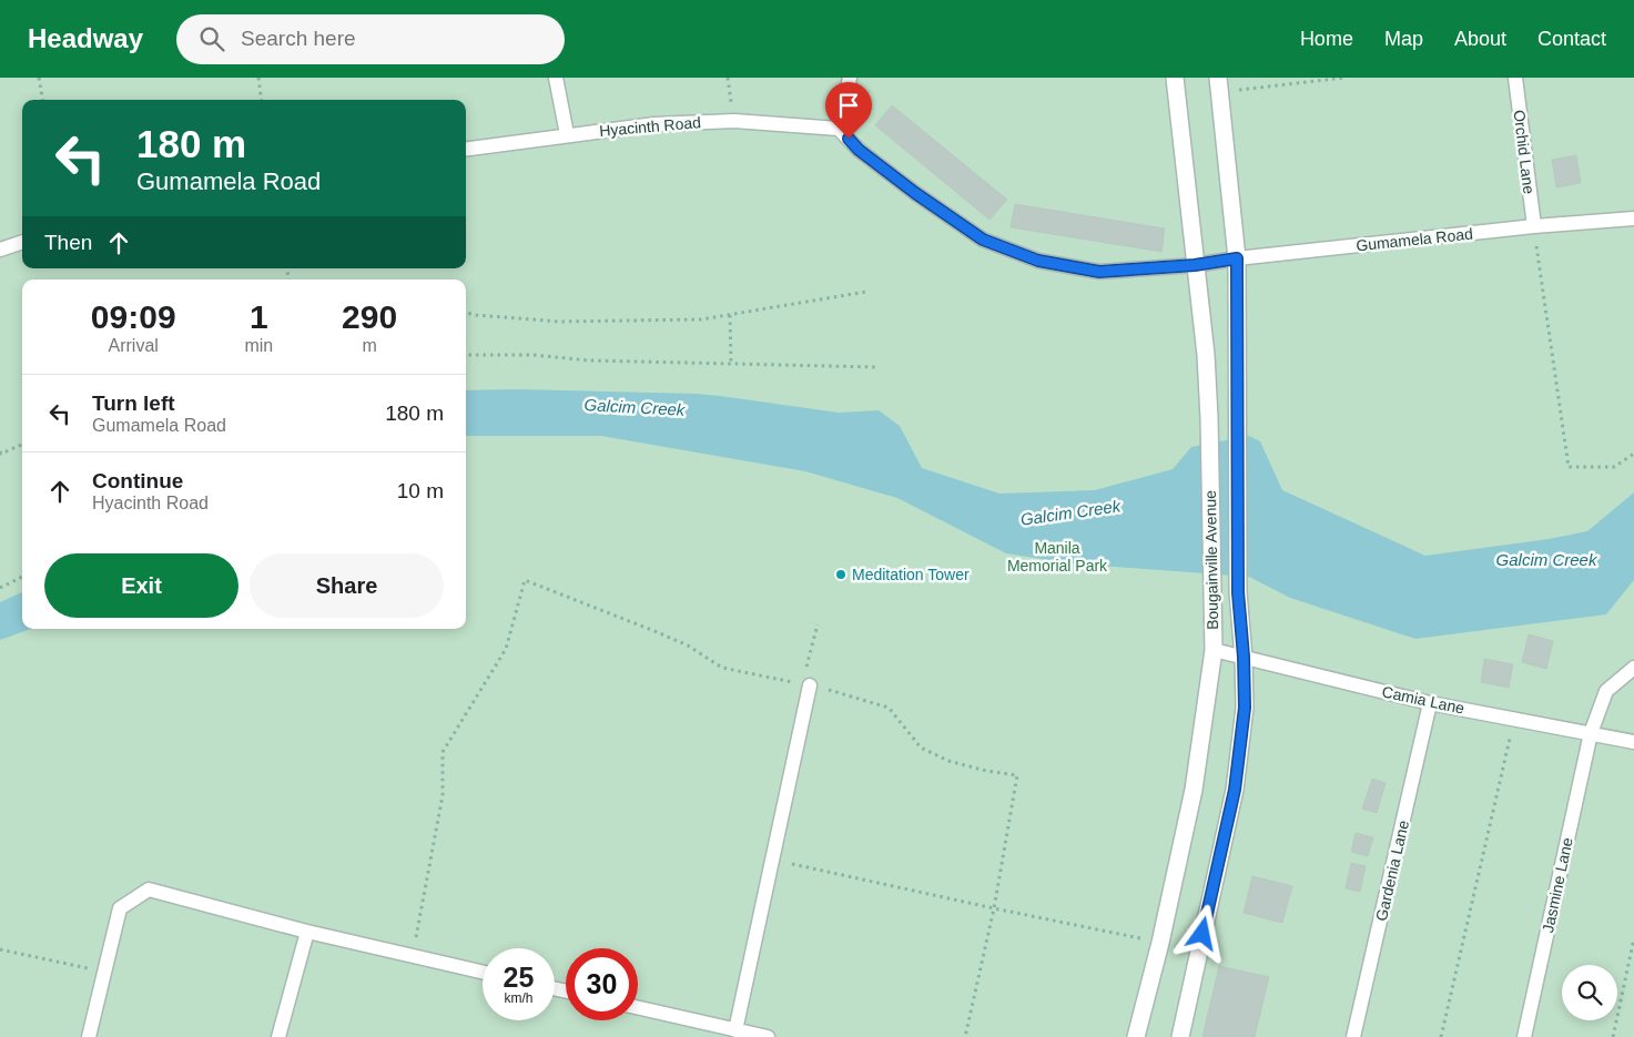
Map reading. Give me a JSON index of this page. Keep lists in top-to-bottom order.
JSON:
{
  "streets": {
    "street": ["Bougainville Avenue"],
    "lane": [
      "Hyacinth Road",
      "Orchid Lane",
      "Gumamela Road",
      "Camia Lane",
      "Gardenia Lane",
      "Jasmine Lane"
    ]
  },
  "crossings": [
    ["Orchid Lane", "Gumamela Road"],
    ["Gumamela Road", "Bougainville Avenue"],
    ["Bougainville Avenue", "Camia Lane"],
    ["Camia Lane", "Gardenia Lane"],
    ["Camia Lane", "Jasmine Lane"]
  ],
  "water": ["Galcim Creek"],
  "parks": ["Manila Memorial Park"],
  "places": ["Meditation Tower"],
  "page": {
    "header": "Headway",
    "search": "Search here",
    "nav": [
      "Home",
      "Map",
      "About",
      "Contact"
    ],
    "turn": ["180 m", "Gumamela Road"],
    "then": "Then",
    "eta": [
      "09:09",
      "Arrival",
      "1",
      "min",
      "290",
      "m"
    ],
    "list": [
      {
        "name": "Turn left",
        "note": "Gumamela Road",
        "value": "180 m"
      },
      {
        "name": "Continue",
        "note": "Hyacinth Road",
        "value": "10 m"
      }
    ],
    "buttons": ["Exit", "Share"],
    "speed": "25 km/h",
    "limit": "30"
  }
}
